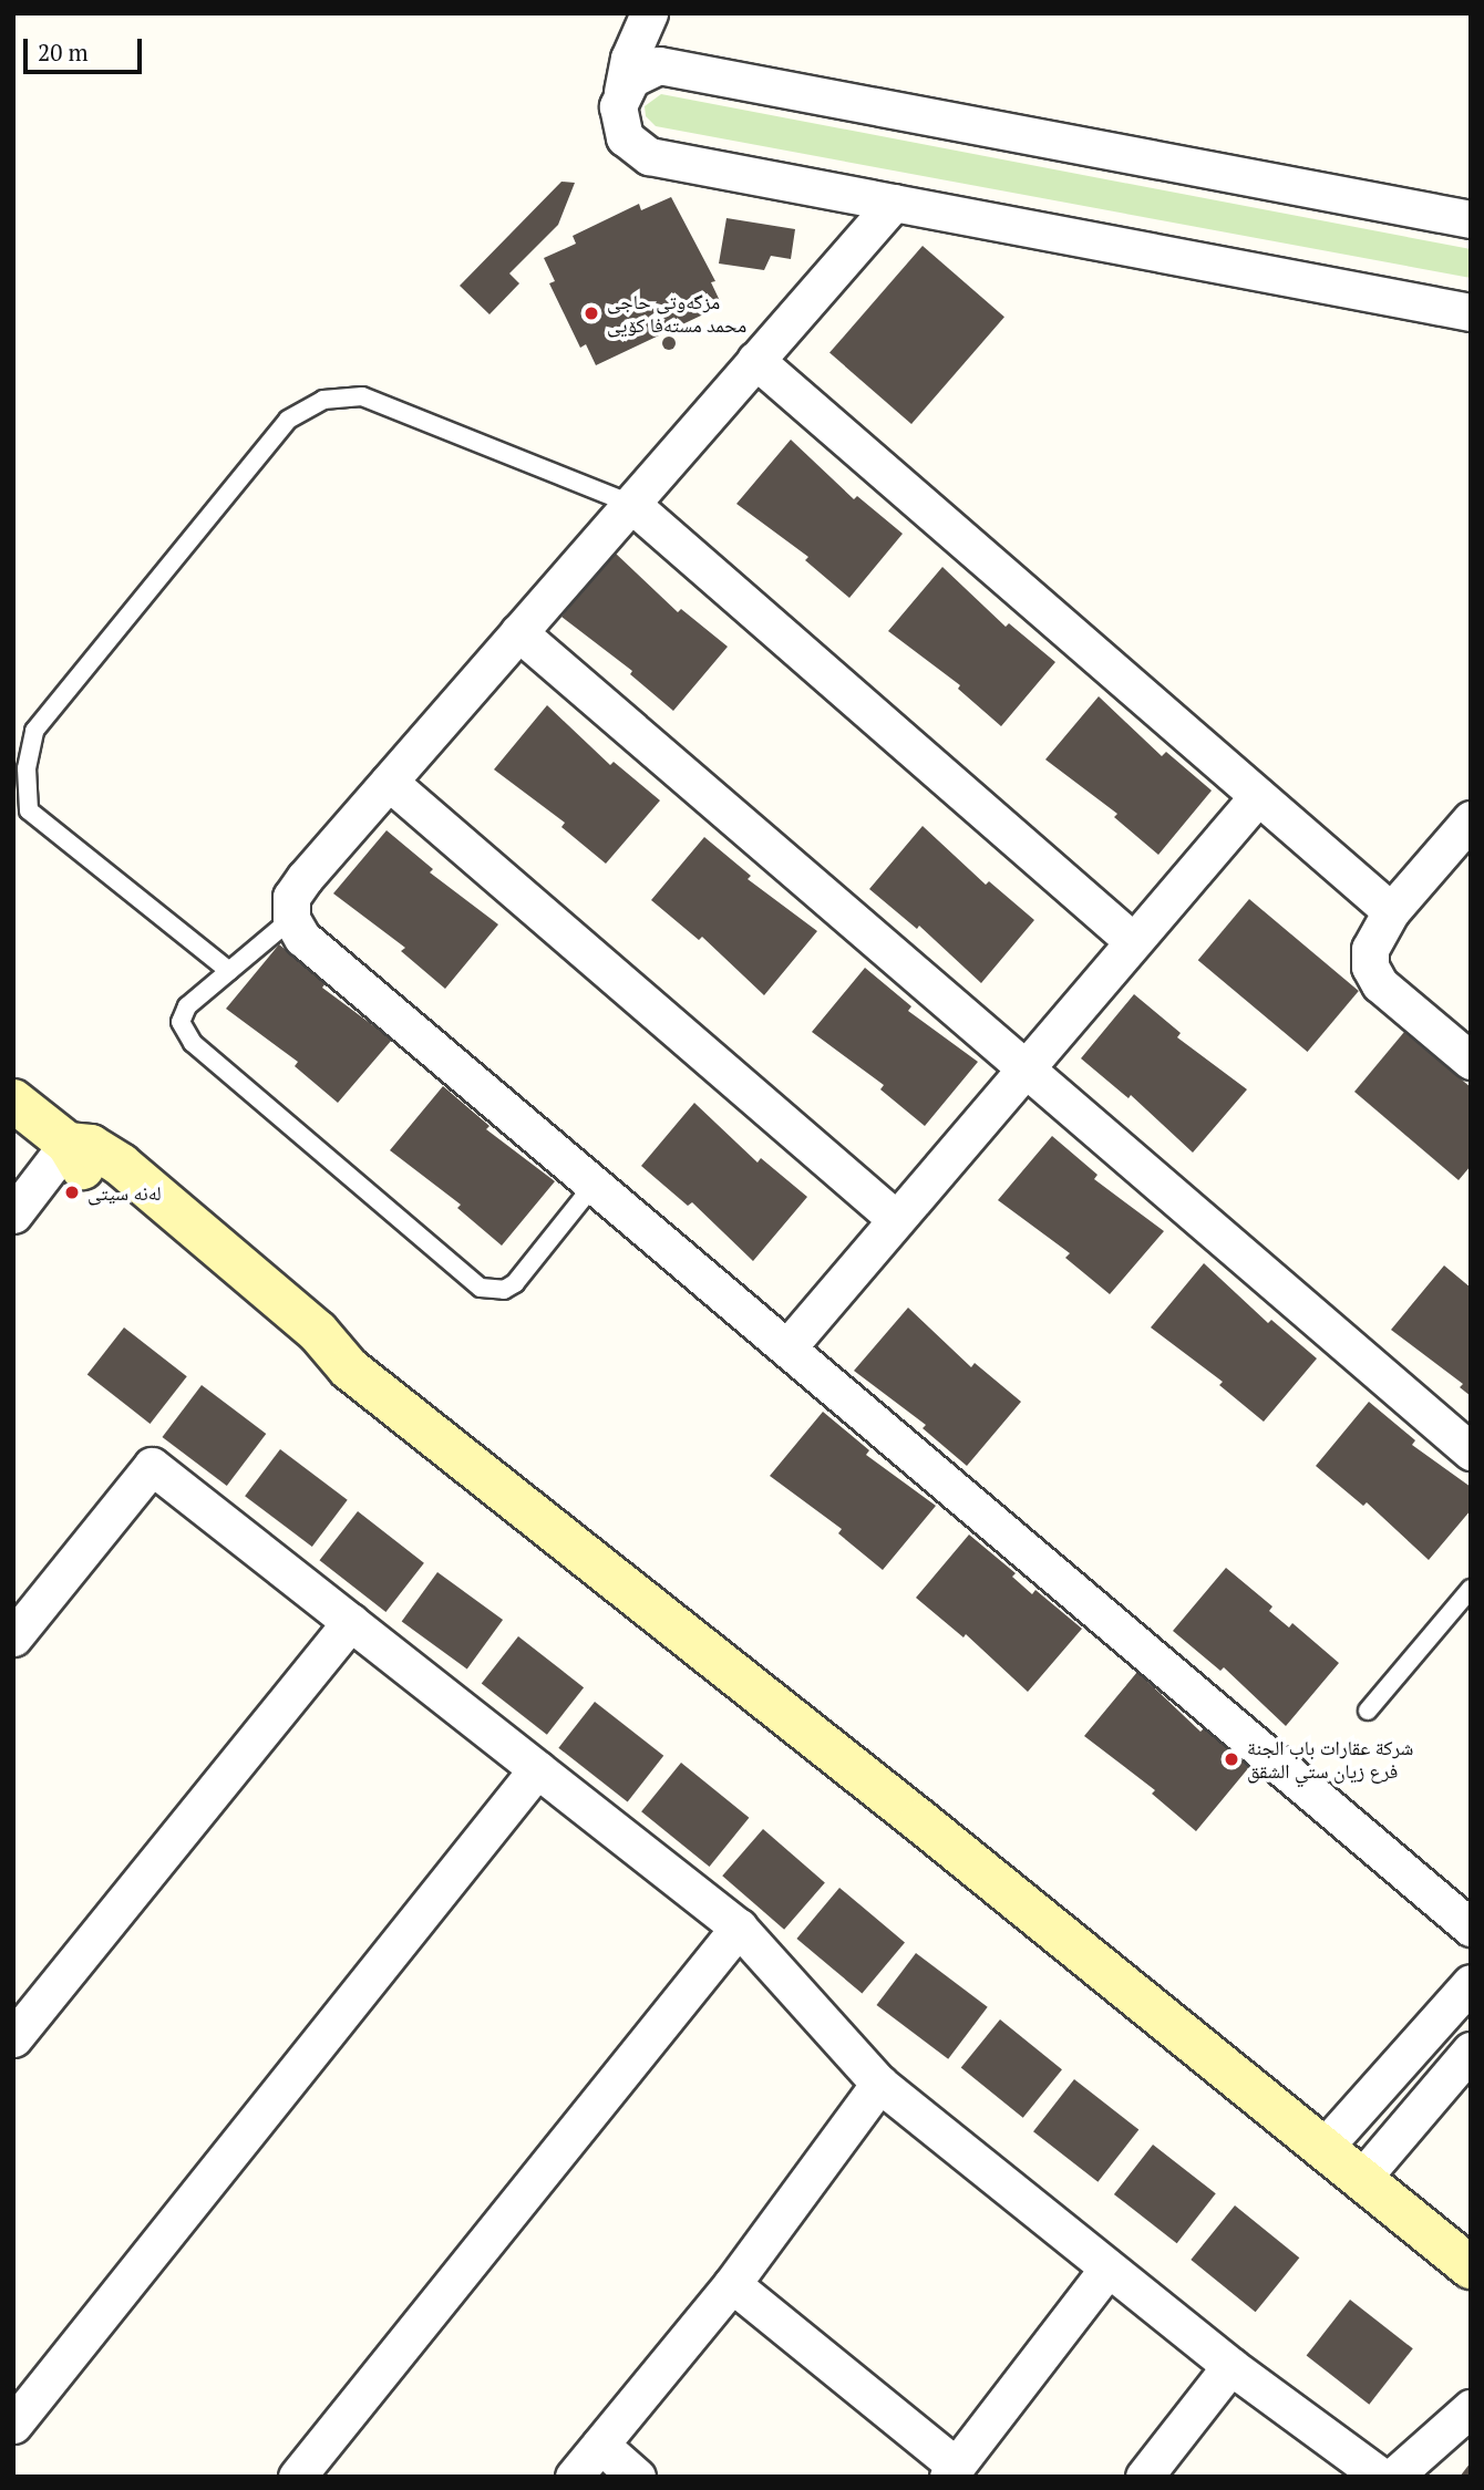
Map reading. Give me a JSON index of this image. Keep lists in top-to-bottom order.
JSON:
{
  "places": ["مزگەوتی حاجی محمد مستەفا کۆیی", "لەنە سیتی", "شرکة عقارات باب الجنة فرع زیان ستي الشقق"],
  "scale_bar": "20 m"
}
